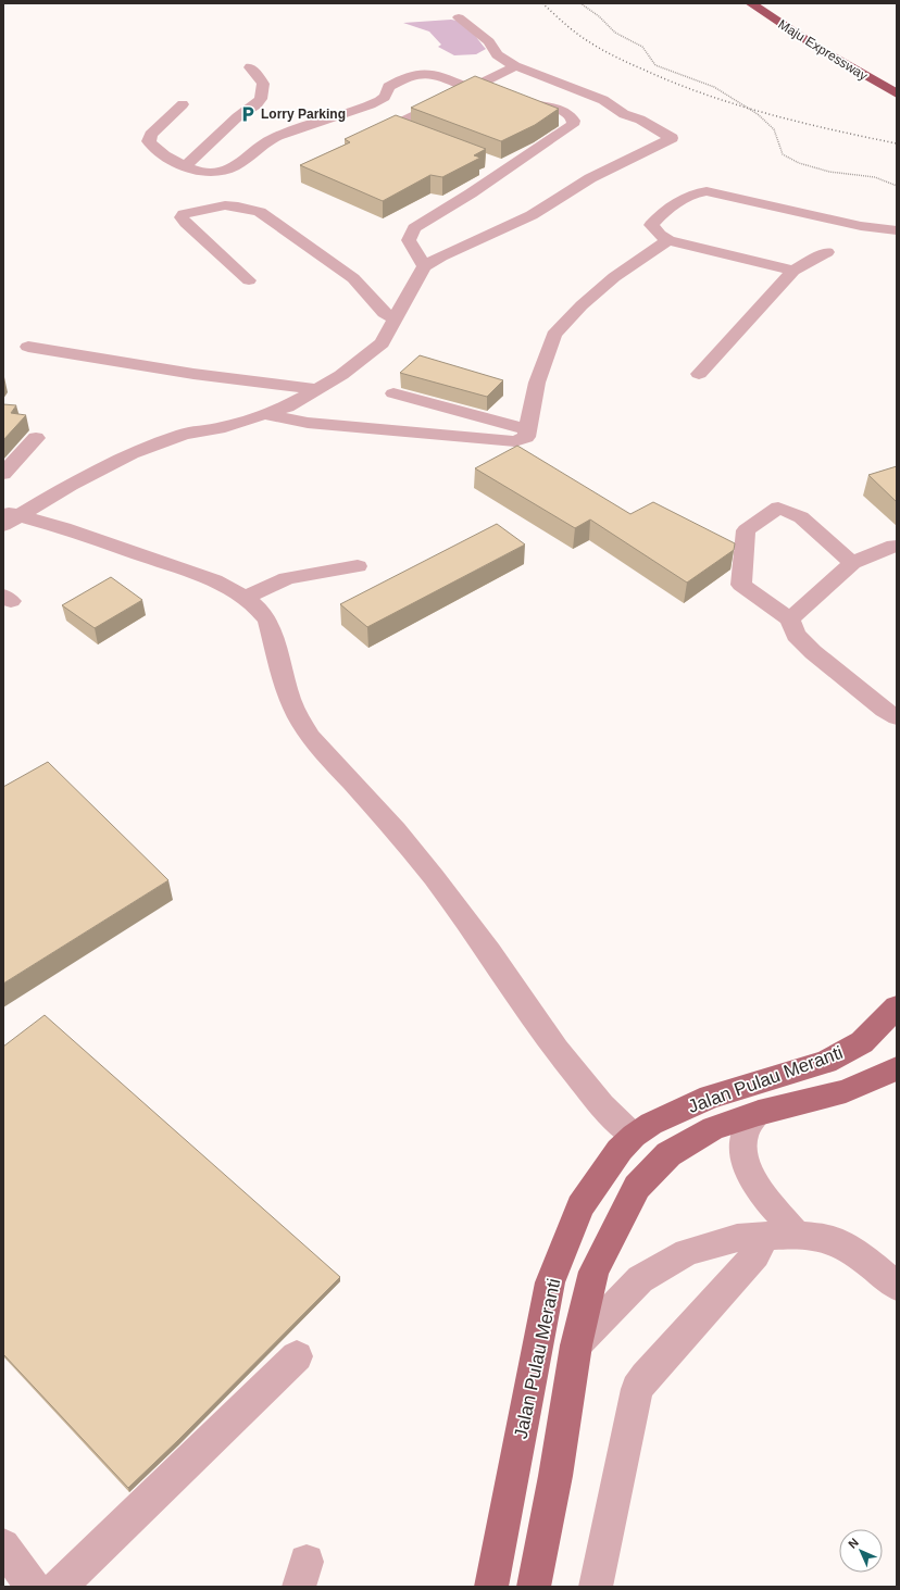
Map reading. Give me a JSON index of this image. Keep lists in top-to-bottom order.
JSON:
{
  "streets": {
    "highway": ["Maju Expressway"],
    "main road": ["Jalan Pulau Meranti"]
  },
  "places": {
    "parking": ["Lorry Parking"]
  },
  "north": "top left"
}
